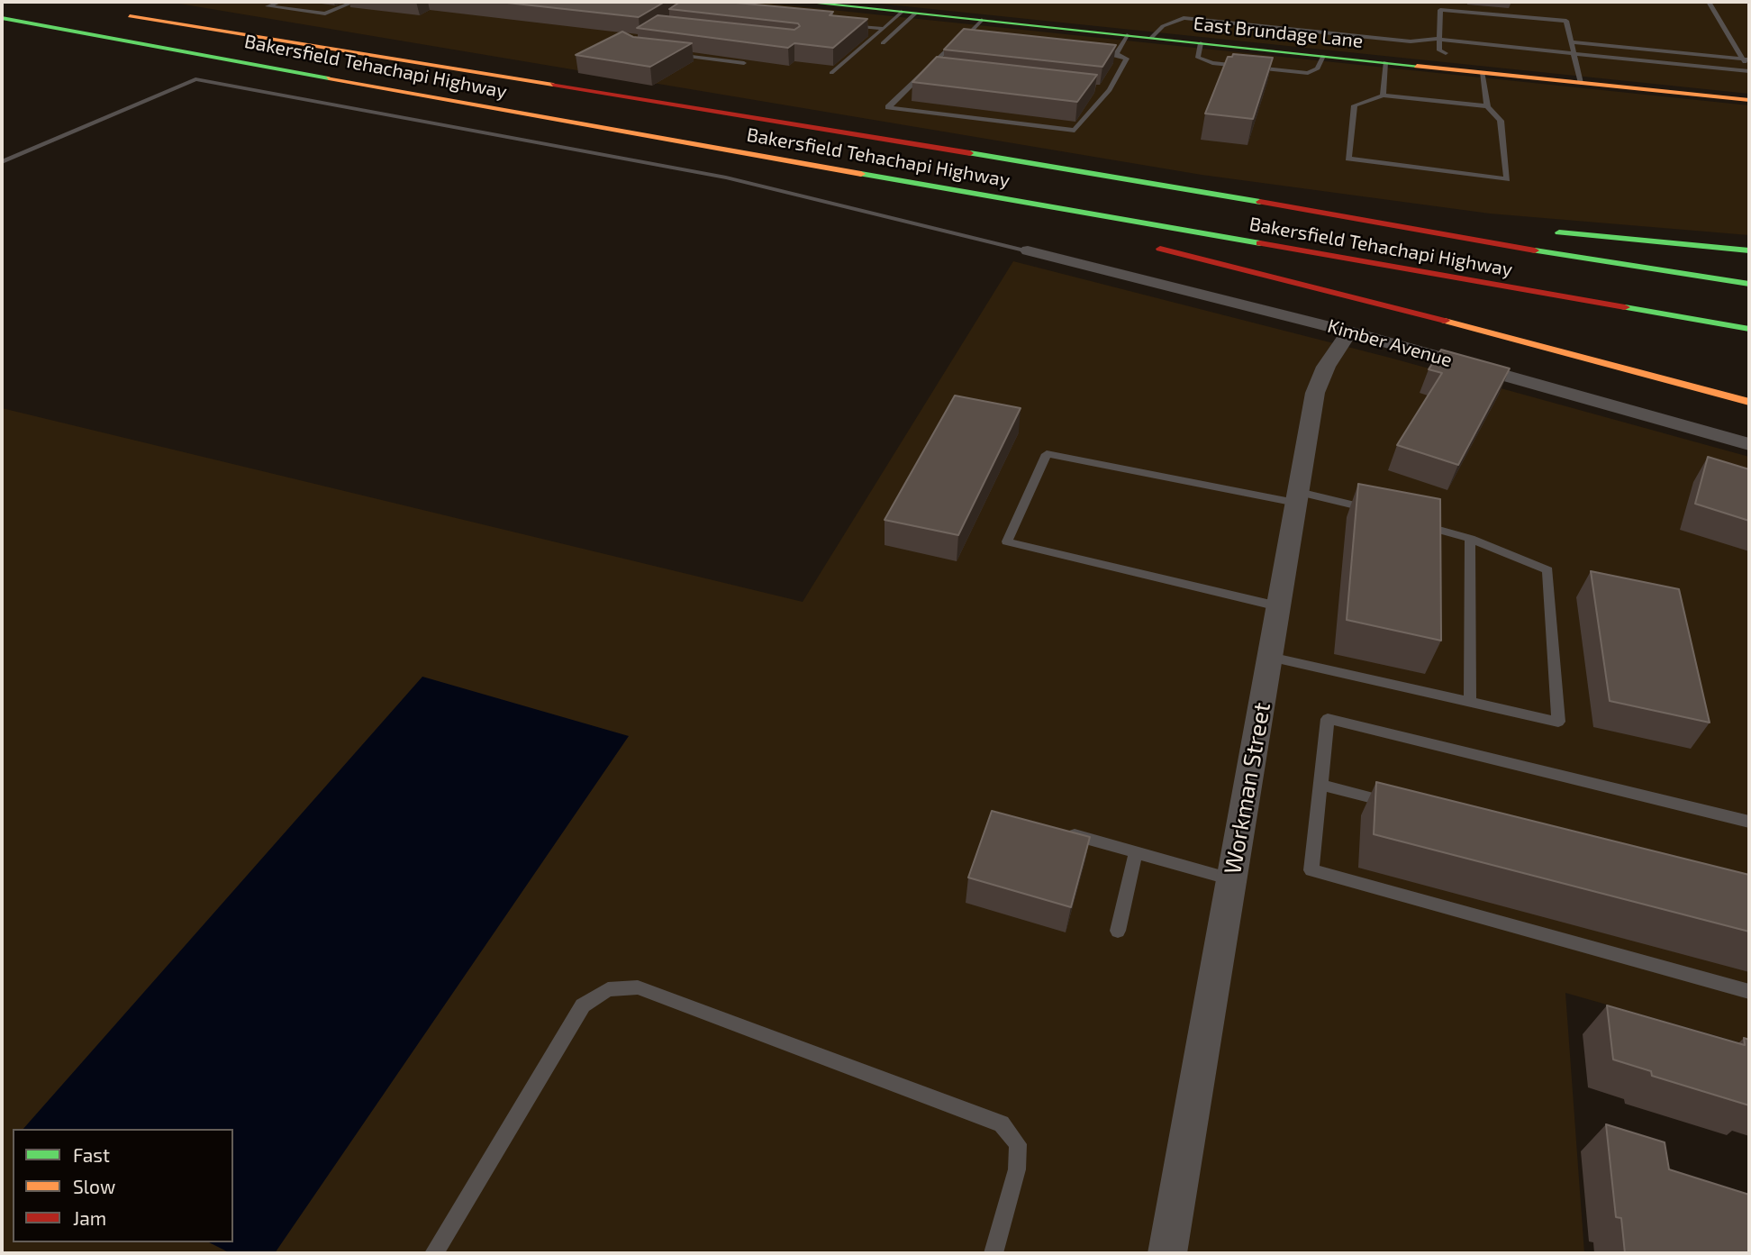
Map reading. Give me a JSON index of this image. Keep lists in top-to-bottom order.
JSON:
{
  "streets": {
    "main road": ["East Brundage Lane", "Bakersfield Tehachapi Highway"],
    "street": ["Kimber Avenue", "Workman Street"]
  },
  "crossings": [
    ["Kimber Avenue", "Workman Street"]
  ],
  "legend": ["Fast", "Slow", "Jam"]
}
